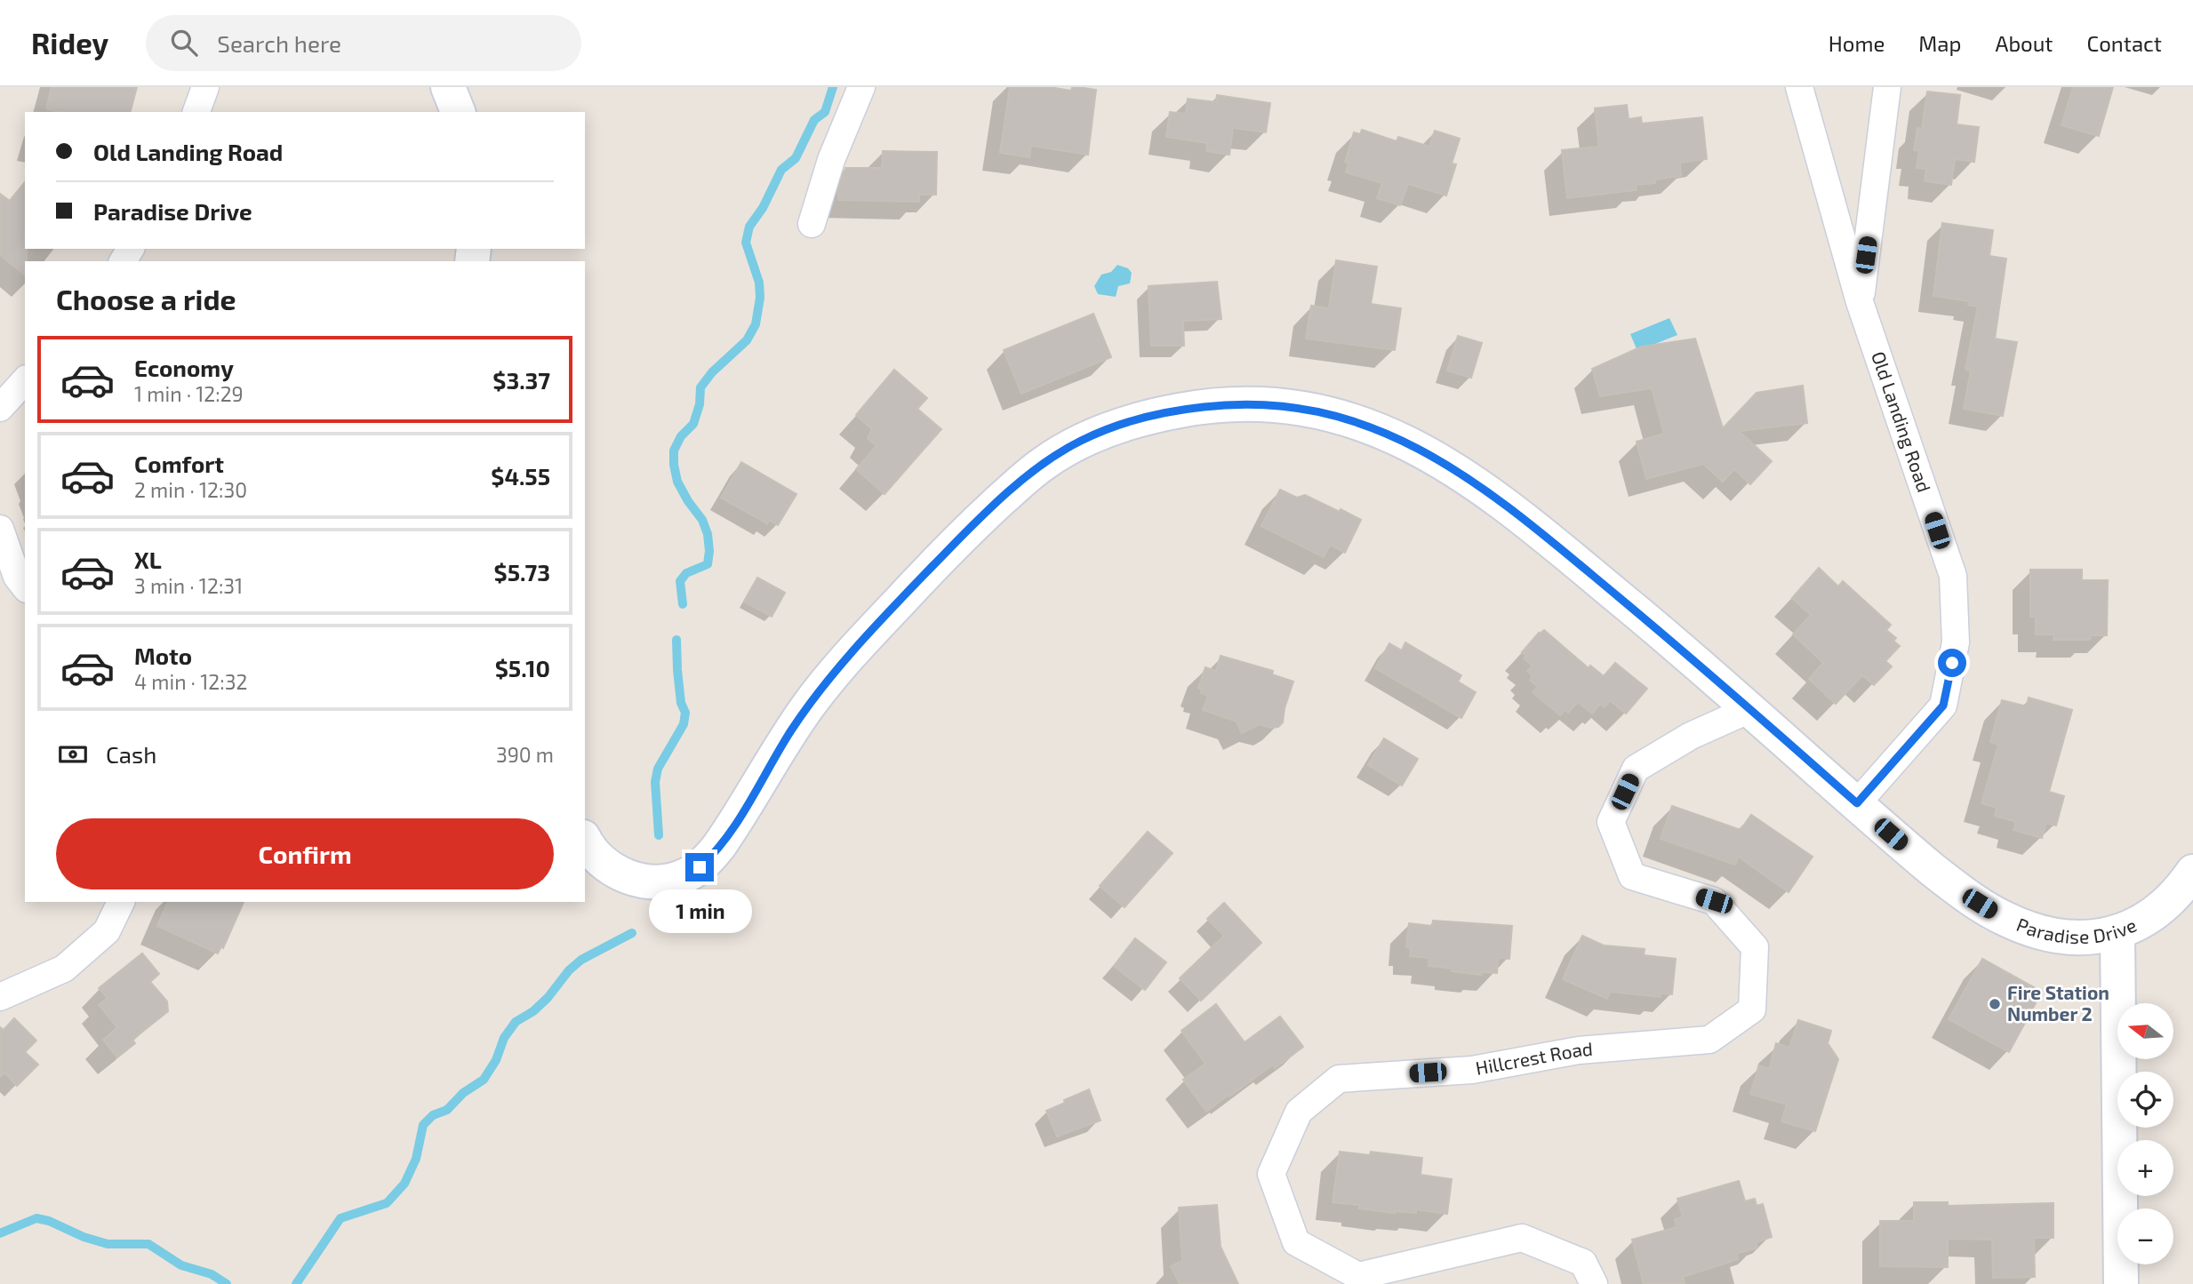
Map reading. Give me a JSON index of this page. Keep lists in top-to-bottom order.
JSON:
{
  "streets": {
    "street": ["Old Landing Road", "Paradise Drive", "Hillcrest Road"]
  },
  "crossings": [
    ["Old Landing Road", "Paradise Drive"],
    ["Paradise Drive", "Hillcrest Road"]
  ],
  "places": ["Fire Station Number 2"],
  "north": "left",
  "page": {
    "header": "Ridey",
    "search": "Search here",
    "nav": [
      "Home",
      "Map",
      "About",
      "Contact"
    ],
    "banner": ["Old Landing Road", "Paradise Drive"],
    "heading": "Choose a ride",
    "list": [
      {
        "name": "Economy",
        "note": "1 min · 12:29",
        "value": "$3.37"
      },
      {
        "name": "Comfort",
        "note": "2 min · 12:30",
        "value": "$4.55"
      },
      {
        "name": "XL",
        "note": "3 min · 12:31",
        "value": "$5.73"
      },
      {
        "name": "Moto",
        "note": "4 min · 12:32",
        "value": "$5.10"
      }
    ],
    "pay": ["Cash", "390 m"],
    "buttons": "Confirm",
    "bubble": "1 min",
    "map_buttons": ["+", "−"]
  }
}
